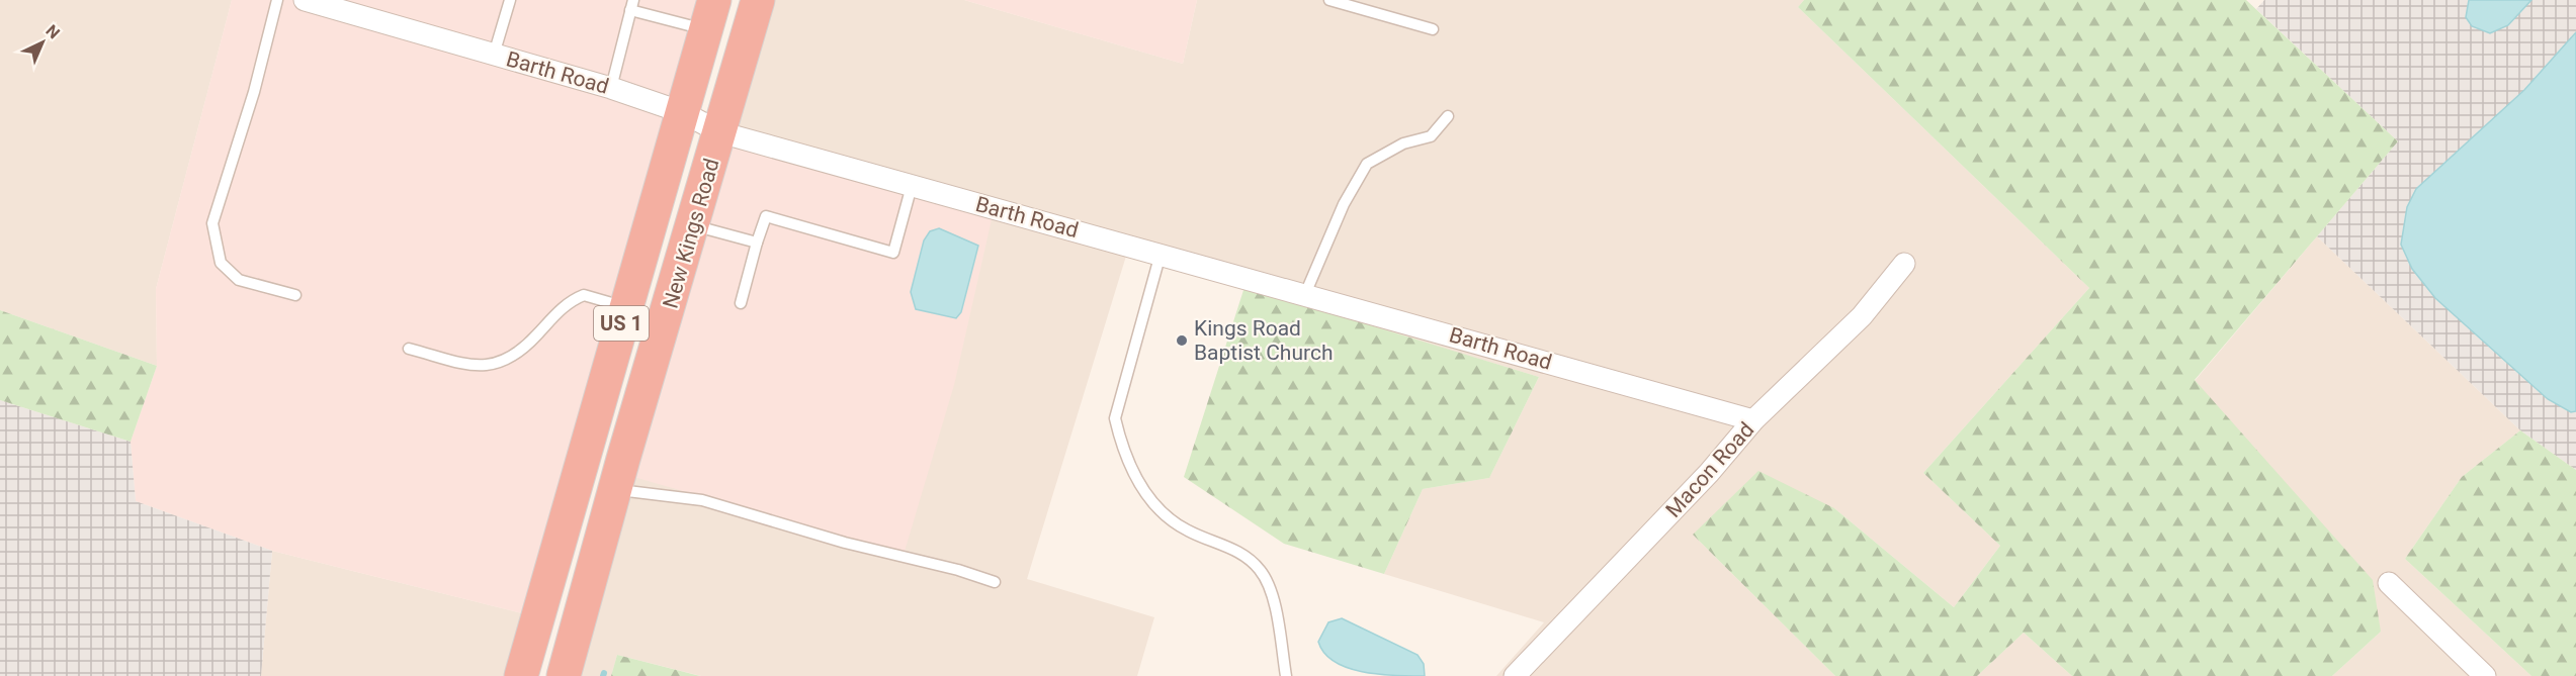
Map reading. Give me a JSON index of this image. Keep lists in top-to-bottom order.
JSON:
{
  "streets": {
    "highway": ["New Kings Road", "US 1"],
    "street": ["Barth Road", "Macon Road"]
  },
  "crossings": [
    ["Barth Road", "New Kings Road"],
    ["Barth Road", "Macon Road"]
  ],
  "places": ["Kings Road Baptist Church"],
  "north": "top right"
}
